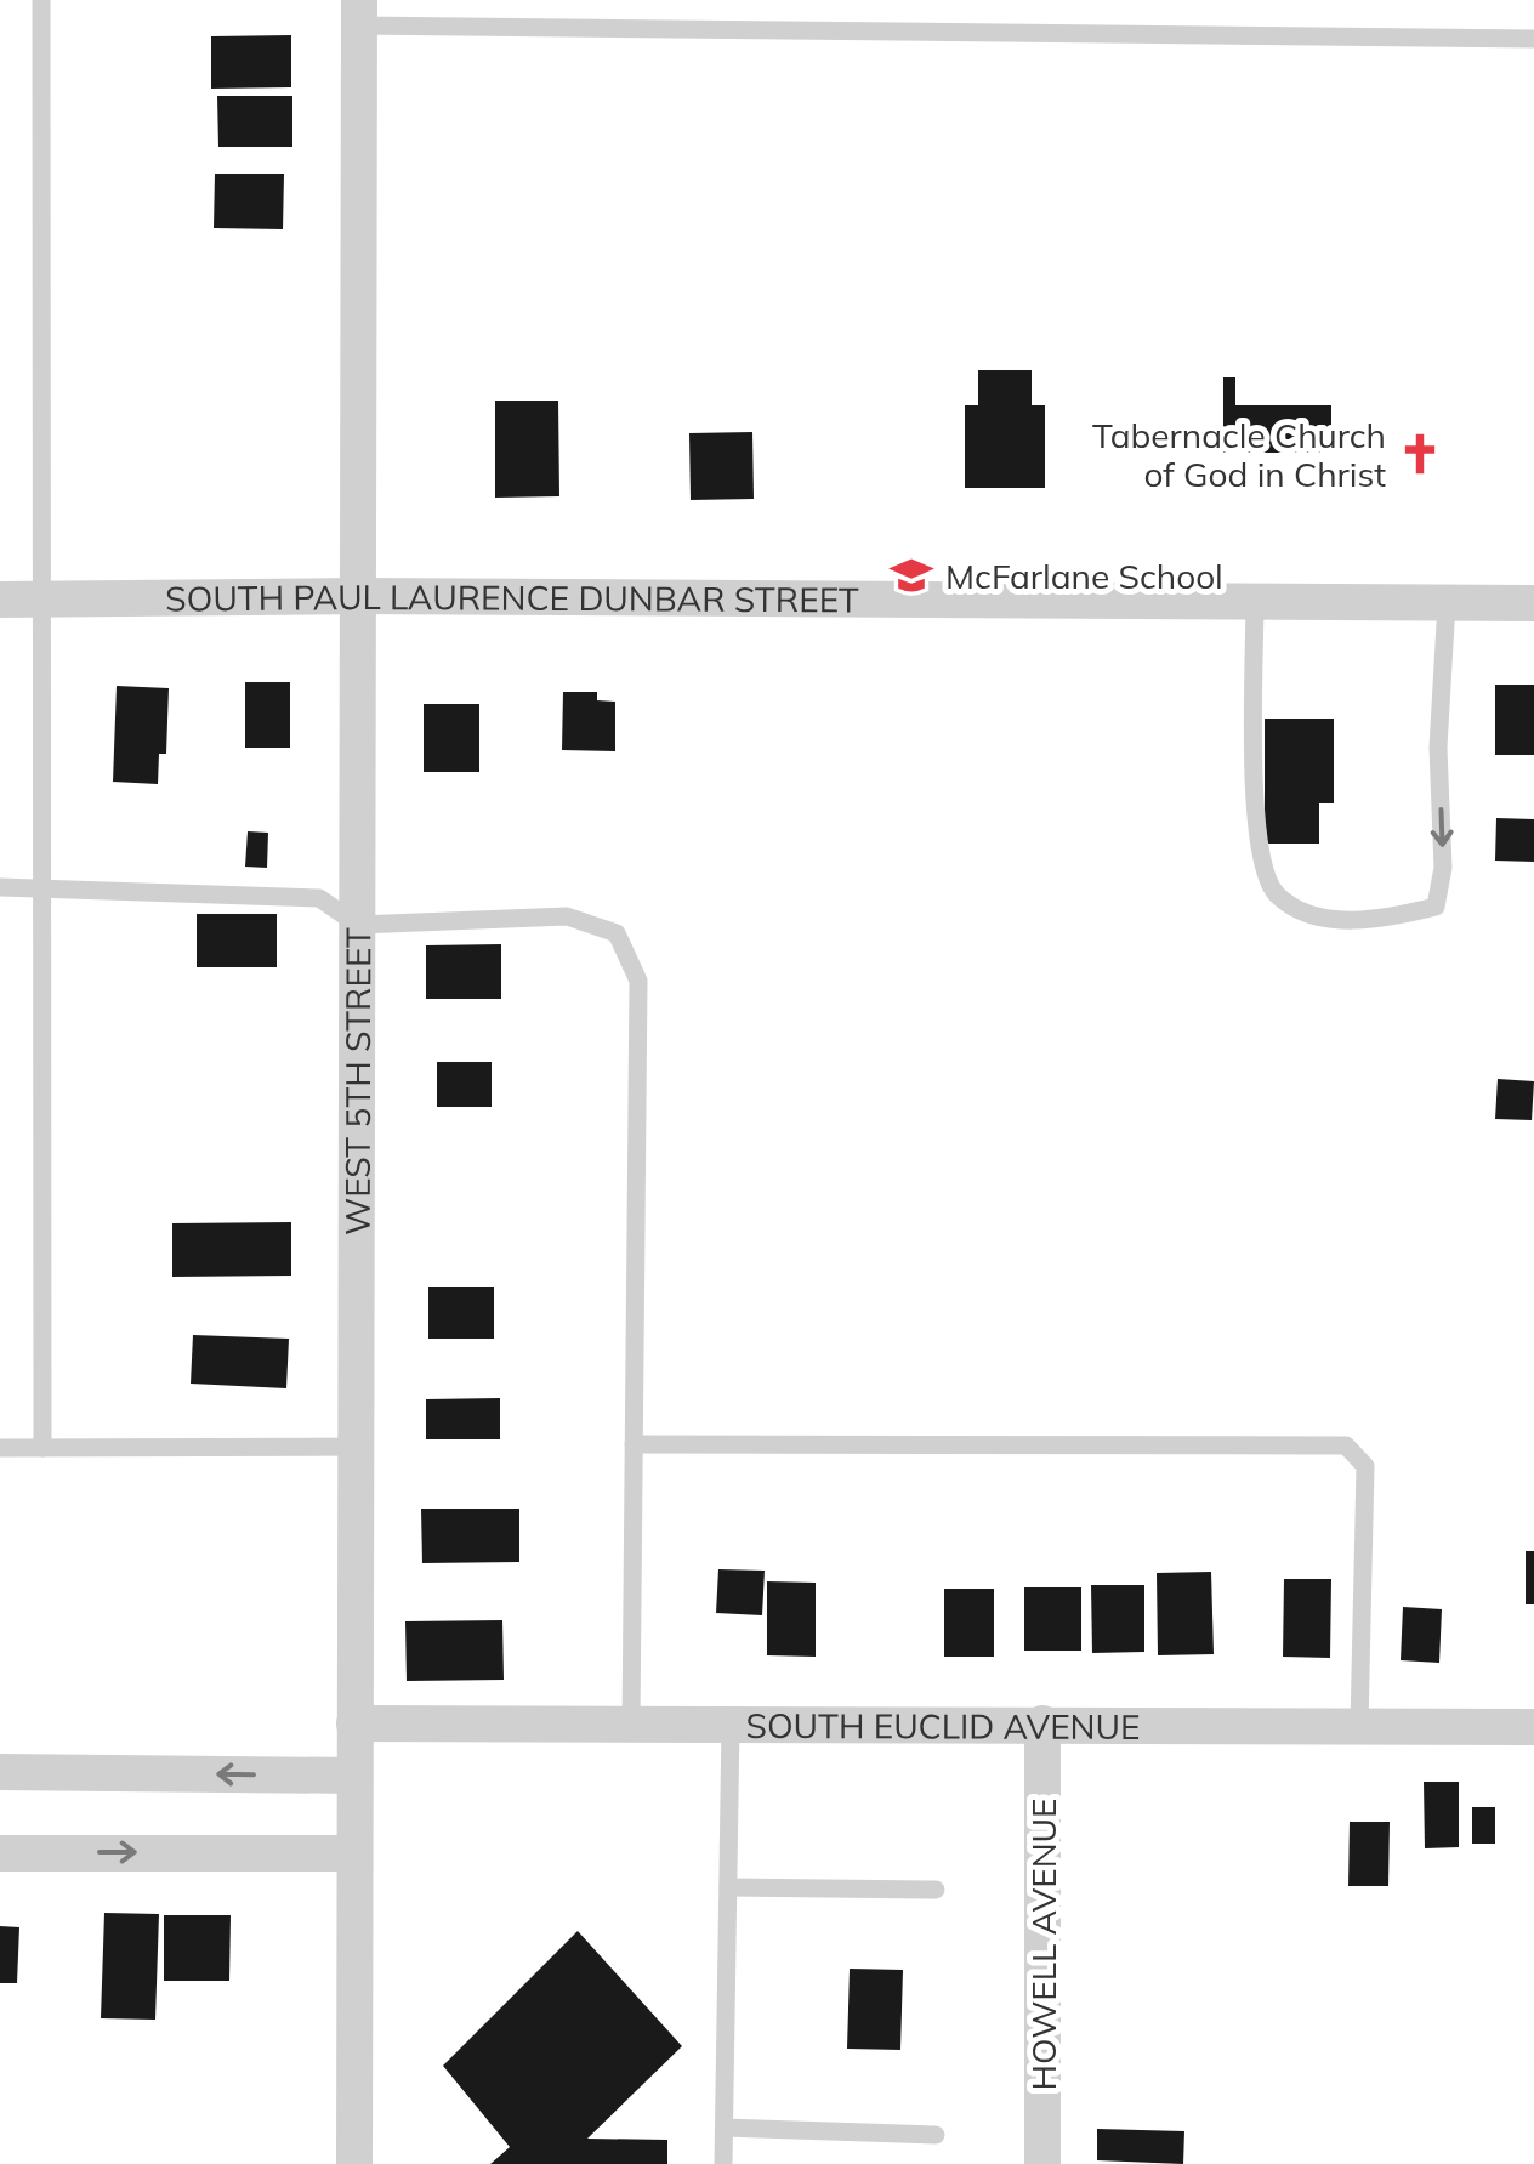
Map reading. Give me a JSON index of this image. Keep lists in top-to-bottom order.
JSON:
{
  "streets": {
    "street": [
      "SOUTH PAUL LAURENCE DUNBAR STREET",
      "WEST 5TH STREET",
      "SOUTH EUCLID AVENUE",
      "HOWELL AVENUE"
    ]
  },
  "crossings": [
    ["SOUTH PAUL LAURENCE DUNBAR STREET", "WEST 5TH STREET"],
    ["WEST 5TH STREET", "SOUTH EUCLID AVENUE"],
    ["SOUTH EUCLID AVENUE", "HOWELL AVENUE"]
  ],
  "places": {
    "church": ["Tabernacle Church of God in Christ"],
    "school or university": ["McFarlane School"]
  }
}
